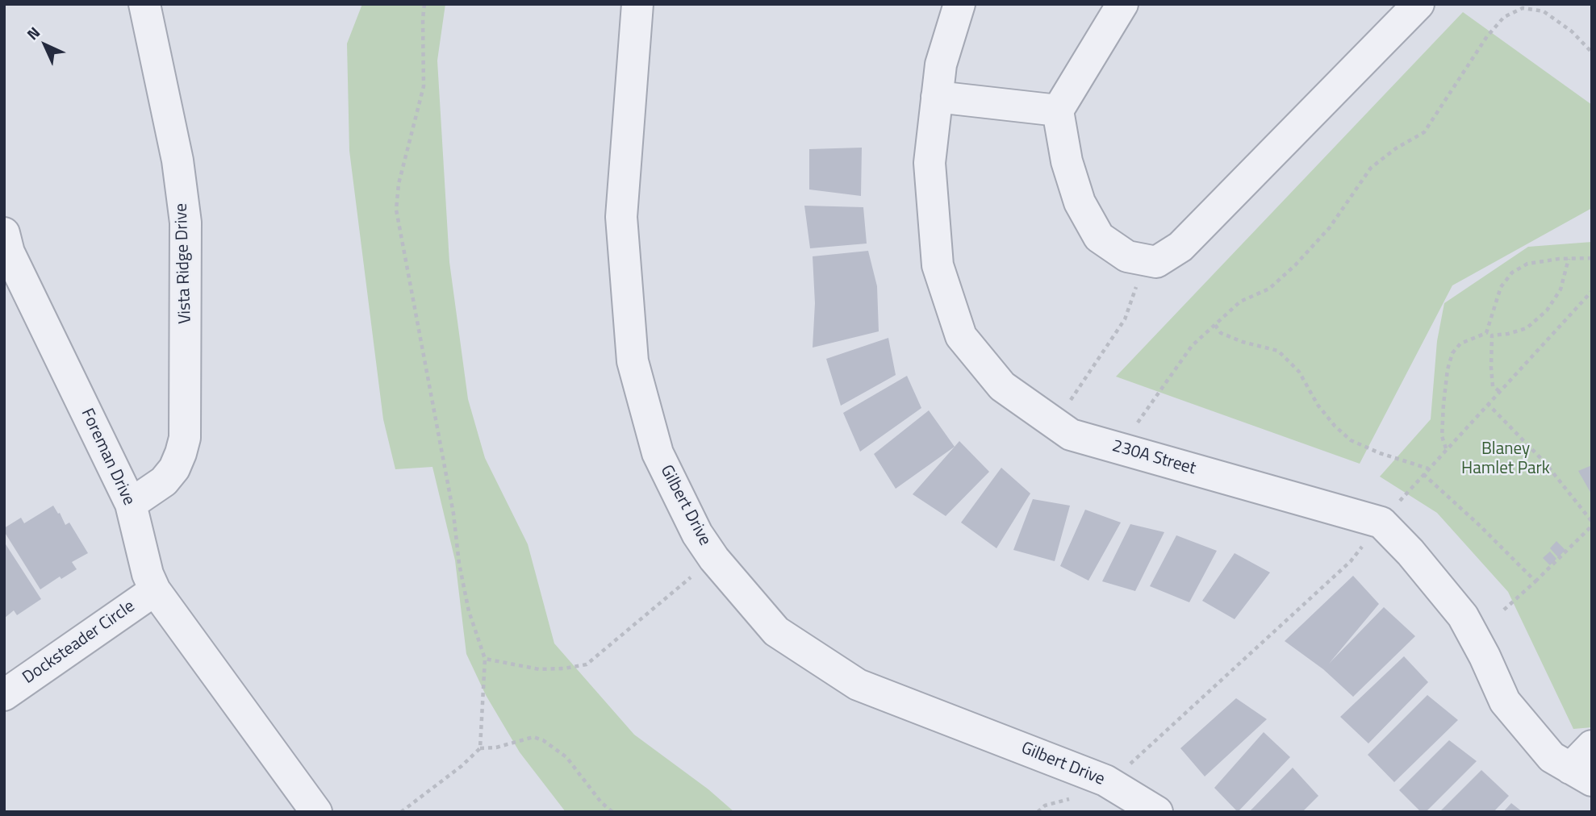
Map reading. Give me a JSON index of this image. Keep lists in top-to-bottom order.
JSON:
{
  "streets": {
    "street": [
      "Vista Ridge Drive",
      "Foreman Drive",
      "230A Street",
      "Gilbert Drive",
      "Docksteader Circle"
    ]
  },
  "crossings": [
    ["Vista Ridge Drive", "Foreman Drive"],
    ["Foreman Drive", "Docksteader Circle"]
  ],
  "parks": ["Blaney Hamlet Park"],
  "north": "top left"
}
